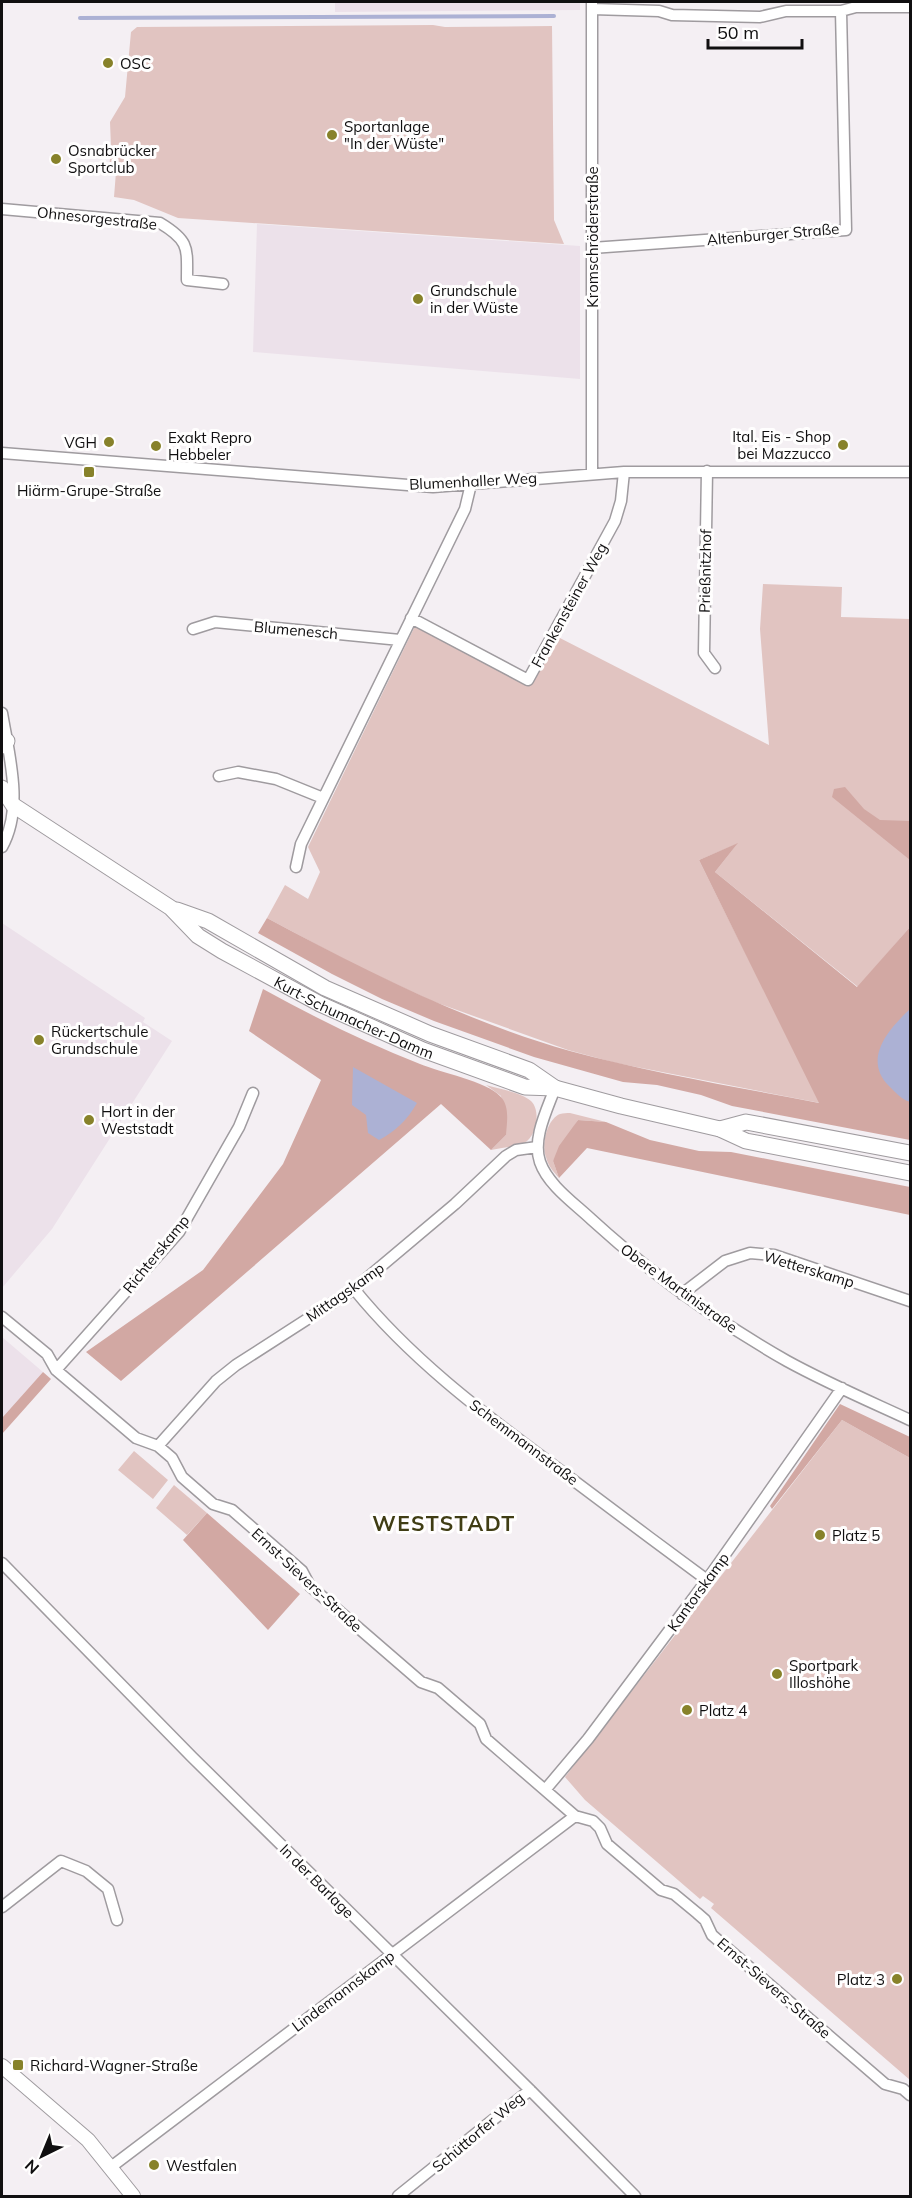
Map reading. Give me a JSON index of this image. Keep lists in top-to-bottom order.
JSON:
{
  "streets": {
    "main road": ["Kurt-Schumacher-Damm"],
    "street": [
      "Ohnesorgestraße",
      "Altenburger Straße",
      "Kromschröderstraße",
      "Blumenhaller Weg",
      "Prießnitzhof",
      "Frankensteiner Weg",
      "Blumenesch",
      "Richterskamp",
      "Wetterskamp",
      "Obere Martinistraße",
      "Mittagskamp",
      "Schemmannstraße",
      "Ernst-Sievers-Straße",
      "Kantorskamp",
      "In der Barlage",
      "Lindemannskamp",
      "Schüttorfer Weg"
    ]
  },
  "crossings": [
    ["Altenburger Straße", "Kromschröderstraße"],
    ["Kromschröderstraße", "Blumenhaller Weg"],
    ["Blumenhaller Weg", "Prießnitzhof"],
    ["Blumenhaller Weg", "Frankensteiner Weg"],
    ["Richterskamp", "Ernst-Sievers-Straße"],
    ["Wetterskamp", "Obere Martinistraße"],
    ["Obere Martinistraße", "Mittagskamp"],
    ["Obere Martinistraße", "Kantorskamp"],
    ["Mittagskamp", "Schemmannstraße"],
    ["Mittagskamp", "Ernst-Sievers-Straße"],
    ["Schemmannstraße", "Kantorskamp"],
    ["Ernst-Sievers-Straße", "Kantorskamp"],
    ["Ernst-Sievers-Straße", "Lindemannskamp"],
    ["In der Barlage", "Lindemannskamp"],
    ["In der Barlage", "Schüttorfer Weg"]
  ],
  "districts": ["WESTSTADT"],
  "places": {
    "other": [
      "OSC",
      "Sportanlage \"In der Wüste\"",
      "Osnabrücker Sportclub",
      "Grundschule in der Wüste",
      "VGH",
      "Ital. Eis - Shop bei Mazzucco",
      "Exakt Repro Hebbeler",
      "Rückertschule Grundschule",
      "Hort in der Weststadt",
      "Platz 5",
      "Sportpark Illoshöhe",
      "Platz 4",
      "Platz 3",
      "Westfalen"
    ],
    "transit": ["Hiärm-Grupe-Straße", "Richard-Wagner-Straße"]
  },
  "scale_bar": "50 m",
  "north": "bottom left"
}
